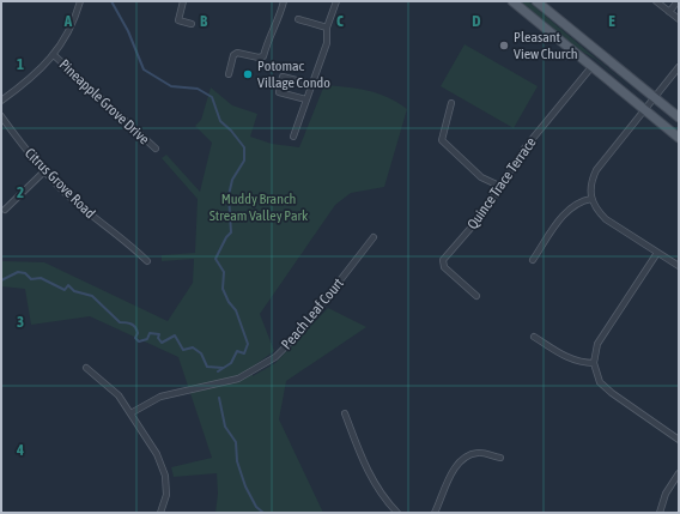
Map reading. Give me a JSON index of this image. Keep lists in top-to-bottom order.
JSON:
{
  "streets": {
    "street": [
      "Pineapple Grove Drive",
      "Citrus Grove Road",
      "Quince Trace Terrace",
      "Peach Leaf Court"
    ]
  },
  "parks": ["Muddy Branch Stream Valley Park"],
  "places": ["Pleasant View Church", "Potomac Village Condo"],
  "grid": {
    "columns": [
      "A",
      "B",
      "C",
      "D",
      "E"
    ],
    "rows": [
      "1",
      "2",
      "3",
      "4"
    ]
  }
}
